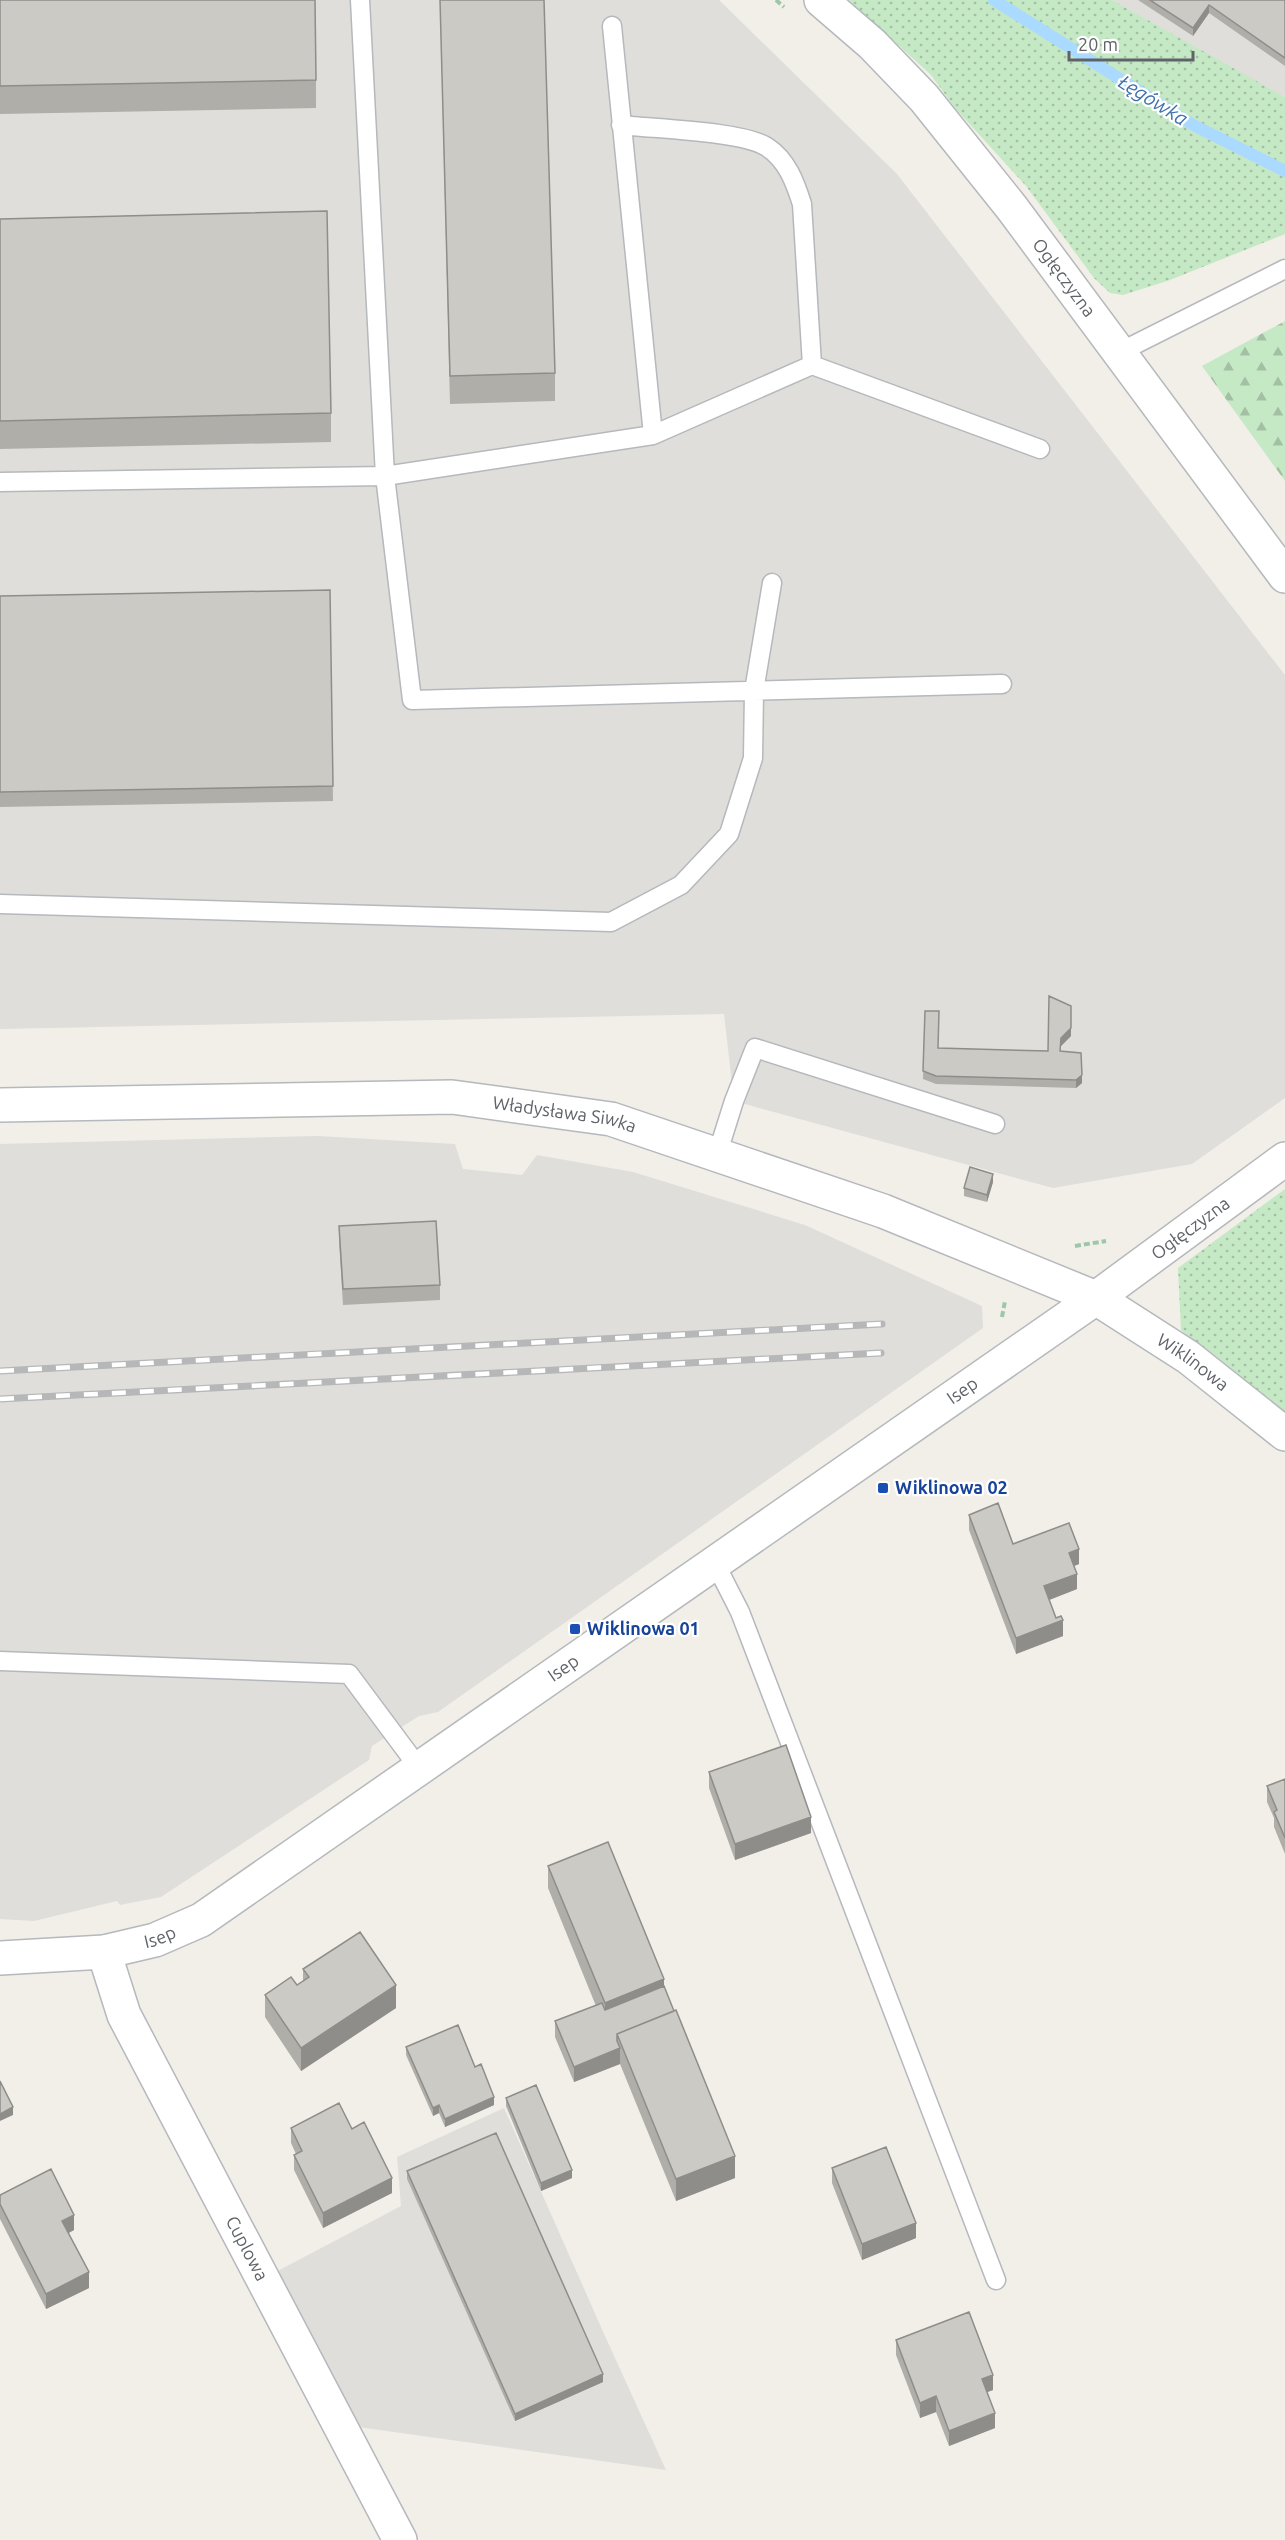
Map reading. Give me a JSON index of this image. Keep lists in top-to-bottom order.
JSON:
{
  "streets": {
    "street": [
      "Ogłęczyzna",
      "Władysława Siwka",
      "Wiklinowa",
      "Isep",
      "Cuplowa"
    ]
  },
  "crossings": [
    ["Ogłęczyzna", "Władysława Siwka"],
    ["Ogłęczyzna", "Wiklinowa"],
    ["Ogłęczyzna", "Isep"],
    ["Władysława Siwka", "Wiklinowa"],
    ["Władysława Siwka", "Isep"],
    ["Wiklinowa", "Isep"],
    ["Isep", "Cuplowa"]
  ],
  "water": ["Łęgówka"],
  "places": {
    "transit": ["Wiklinowa 02", "Wiklinowa 01"]
  },
  "scale_bar": "20 m"
}
